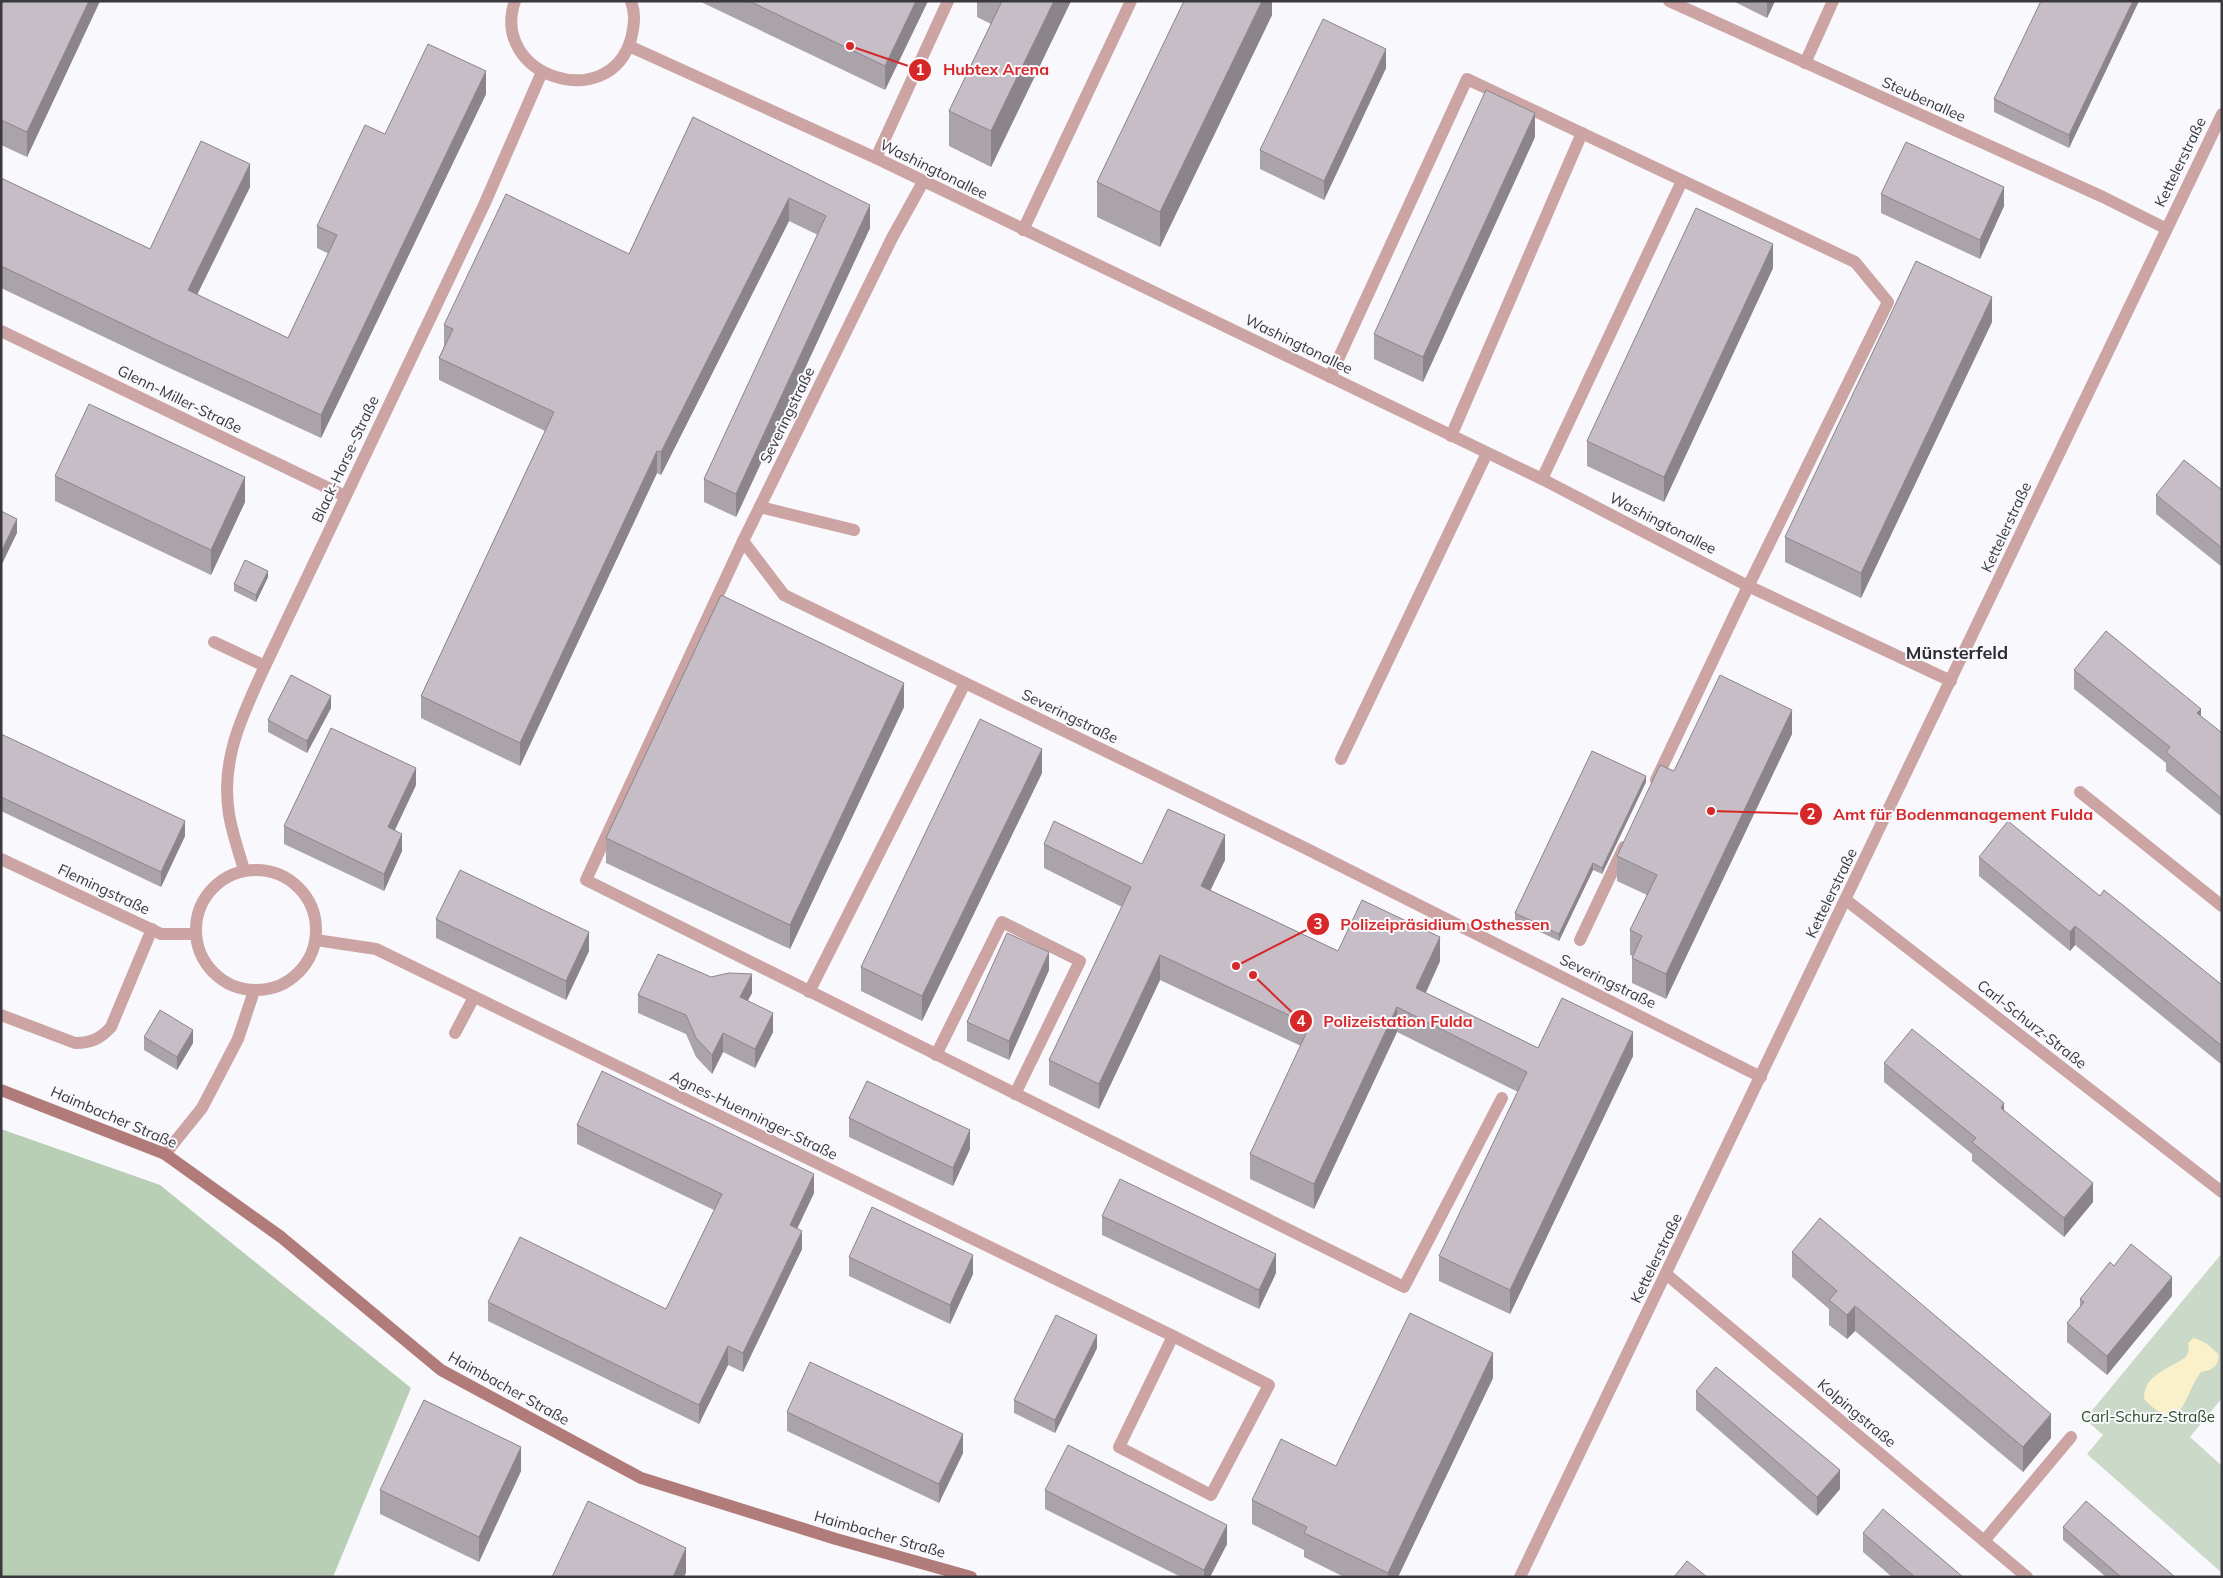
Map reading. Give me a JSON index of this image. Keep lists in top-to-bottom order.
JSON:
{
  "streets": {
    "main road": ["Haimbacher Straße"],
    "street": [
      "Steubenallee",
      "Kettelerstraße",
      "Washingtonallee",
      "Glenn-Miller-Straße",
      "Severingstraße",
      "Black-Horse-Straße",
      "Flemingstraße",
      "Carl-Schurz-Straße",
      "Agnes-Huenninger-Straße",
      "Kolpingstraße"
    ]
  },
  "crossings": [
    ["Steubenallee", "Kettelerstraße"],
    ["Kettelerstraße", "Washingtonallee"],
    ["Kettelerstraße", "Severingstraße"],
    ["Kettelerstraße", "Carl-Schurz-Straße"],
    ["Kettelerstraße", "Kolpingstraße"],
    ["Washingtonallee", "Severingstraße"],
    ["Glenn-Miller-Straße", "Black-Horse-Straße"],
    ["Black-Horse-Straße", "Flemingstraße"],
    ["Black-Horse-Straße", "Agnes-Huenninger-Straße"],
    ["Flemingstraße", "Agnes-Huenninger-Straße"]
  ],
  "districts": ["Münsterfeld"],
  "parks": ["Carl-Schurz-Straße"],
  "places": [
    "Hubtex Arena",
    "Amt für Bodenmanagement Fulda",
    "Polizeipräsidium Osthessen",
    "Polizeistation Fulda"
  ]
}
